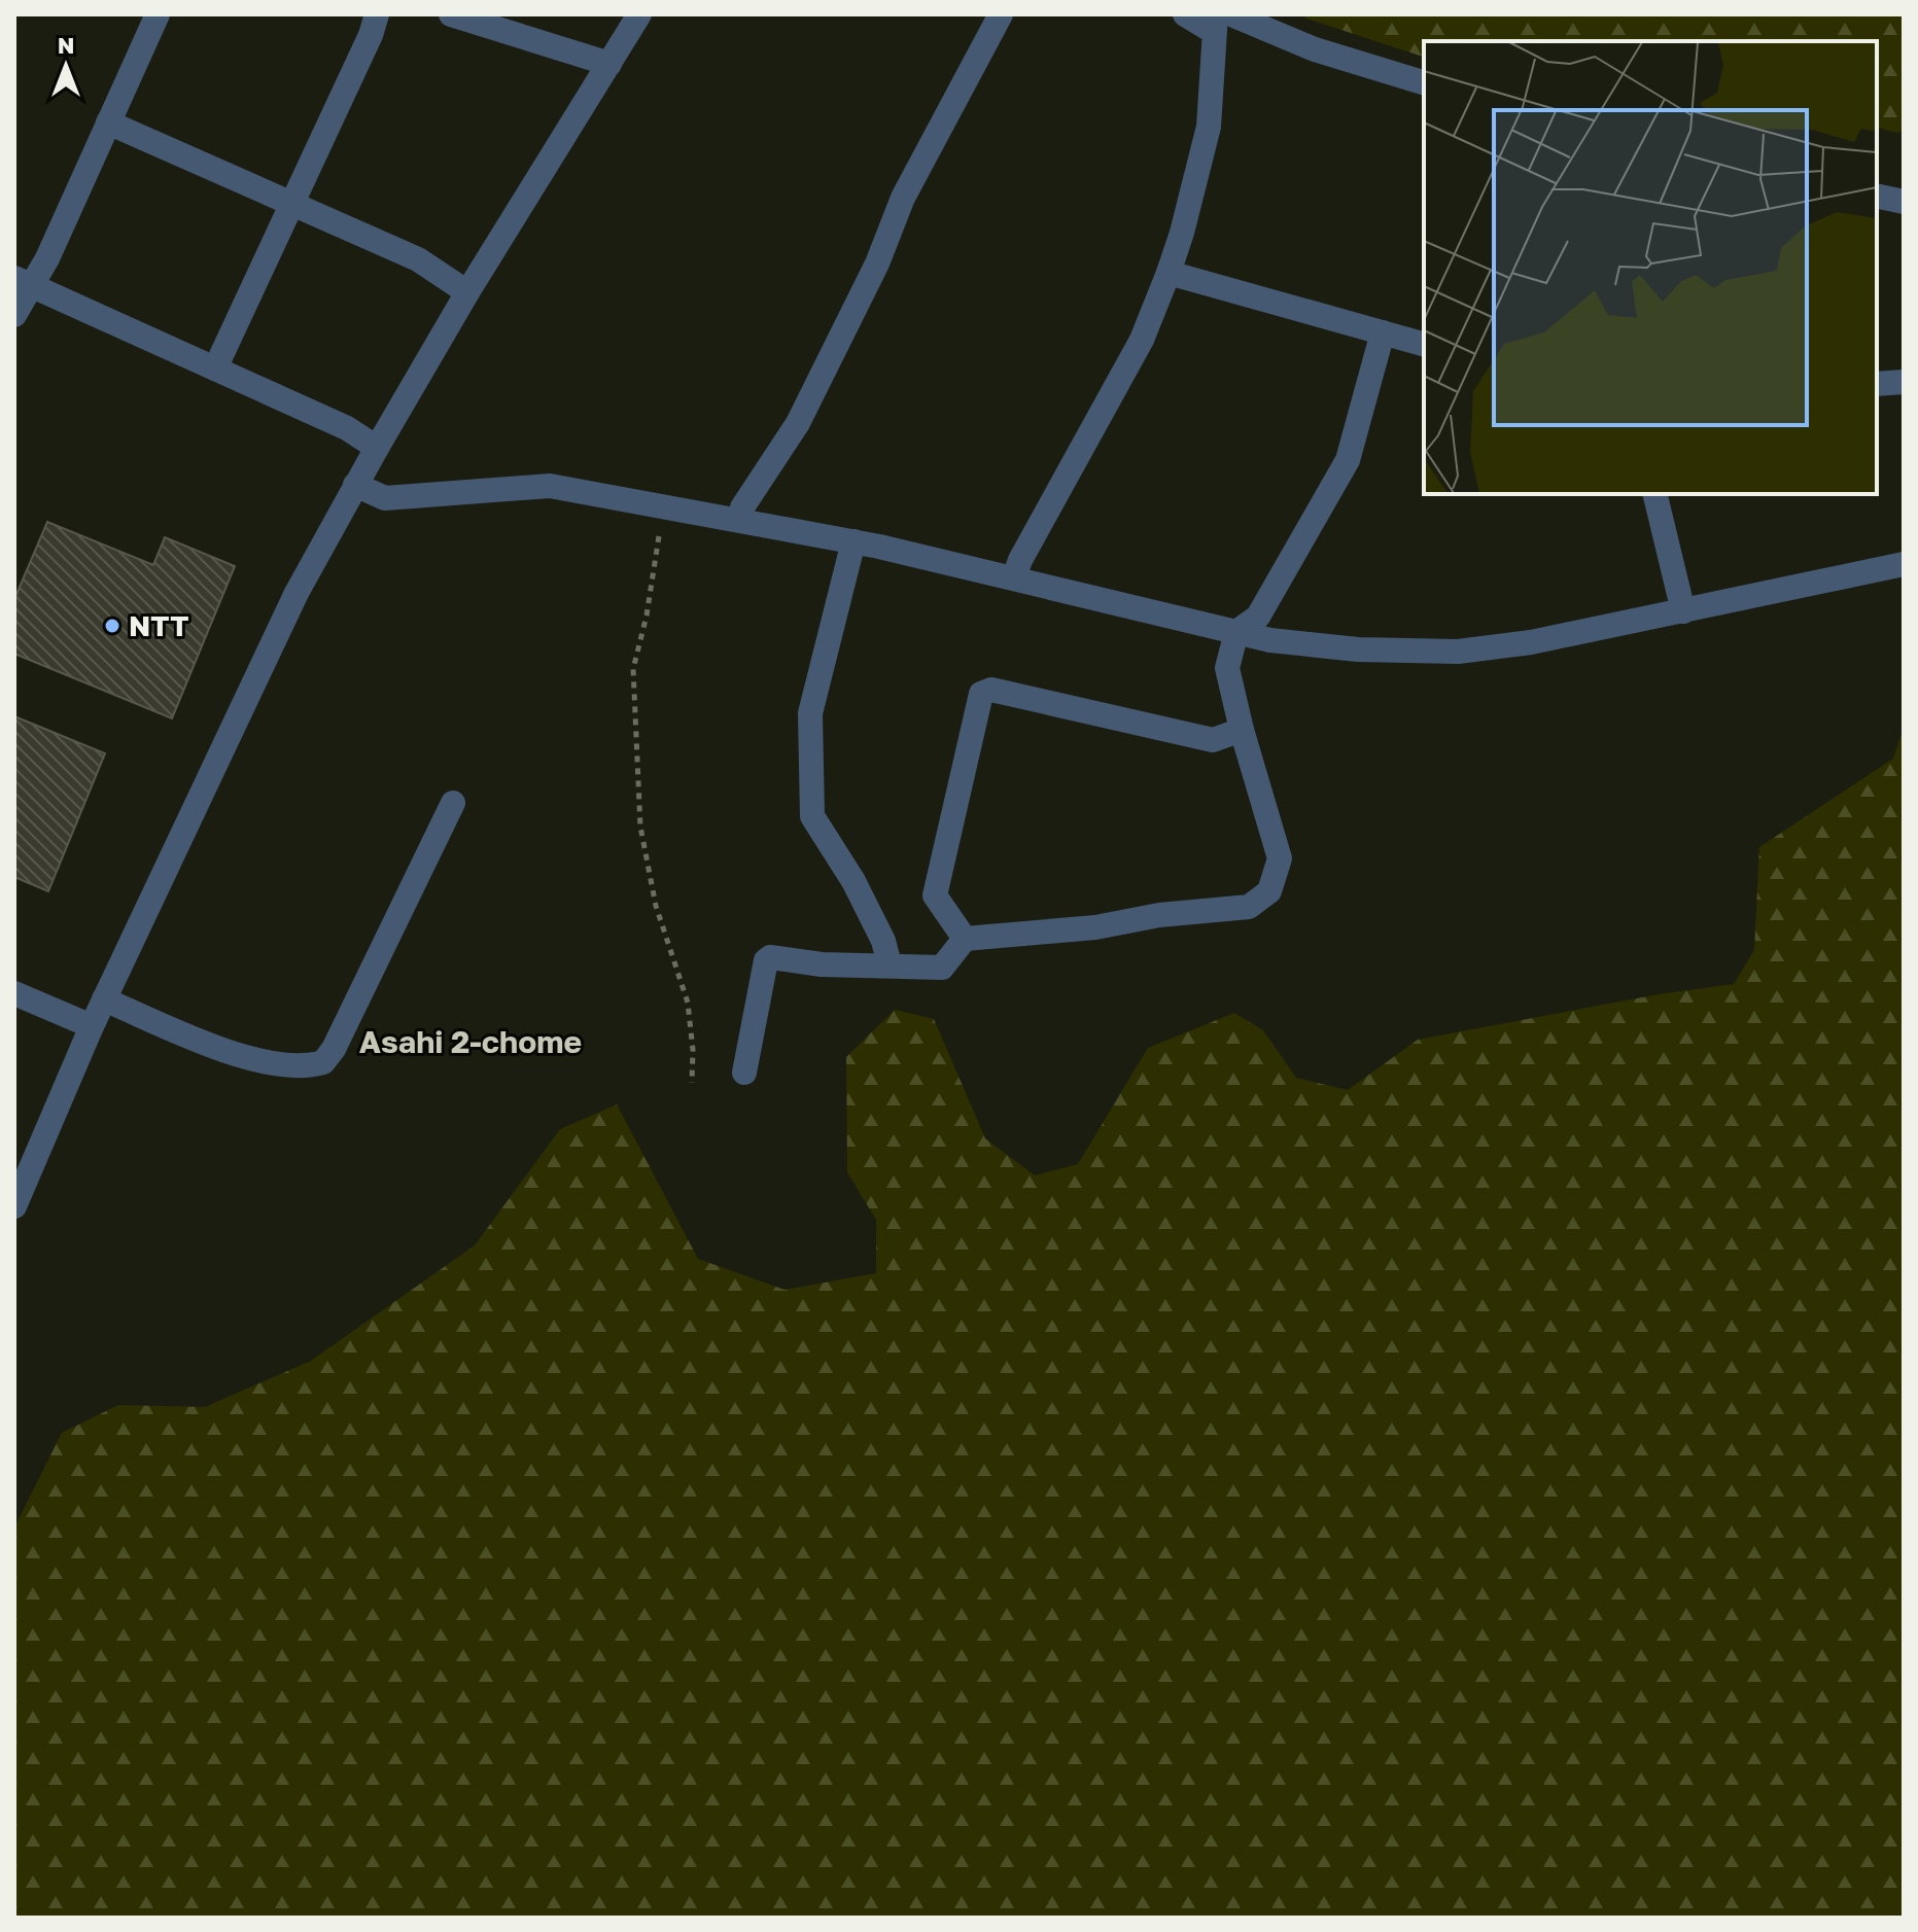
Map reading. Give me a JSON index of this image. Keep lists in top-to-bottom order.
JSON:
{
  "districts": ["Asahi 2-chome"],
  "places": ["NTT"],
  "north": "top"
}
